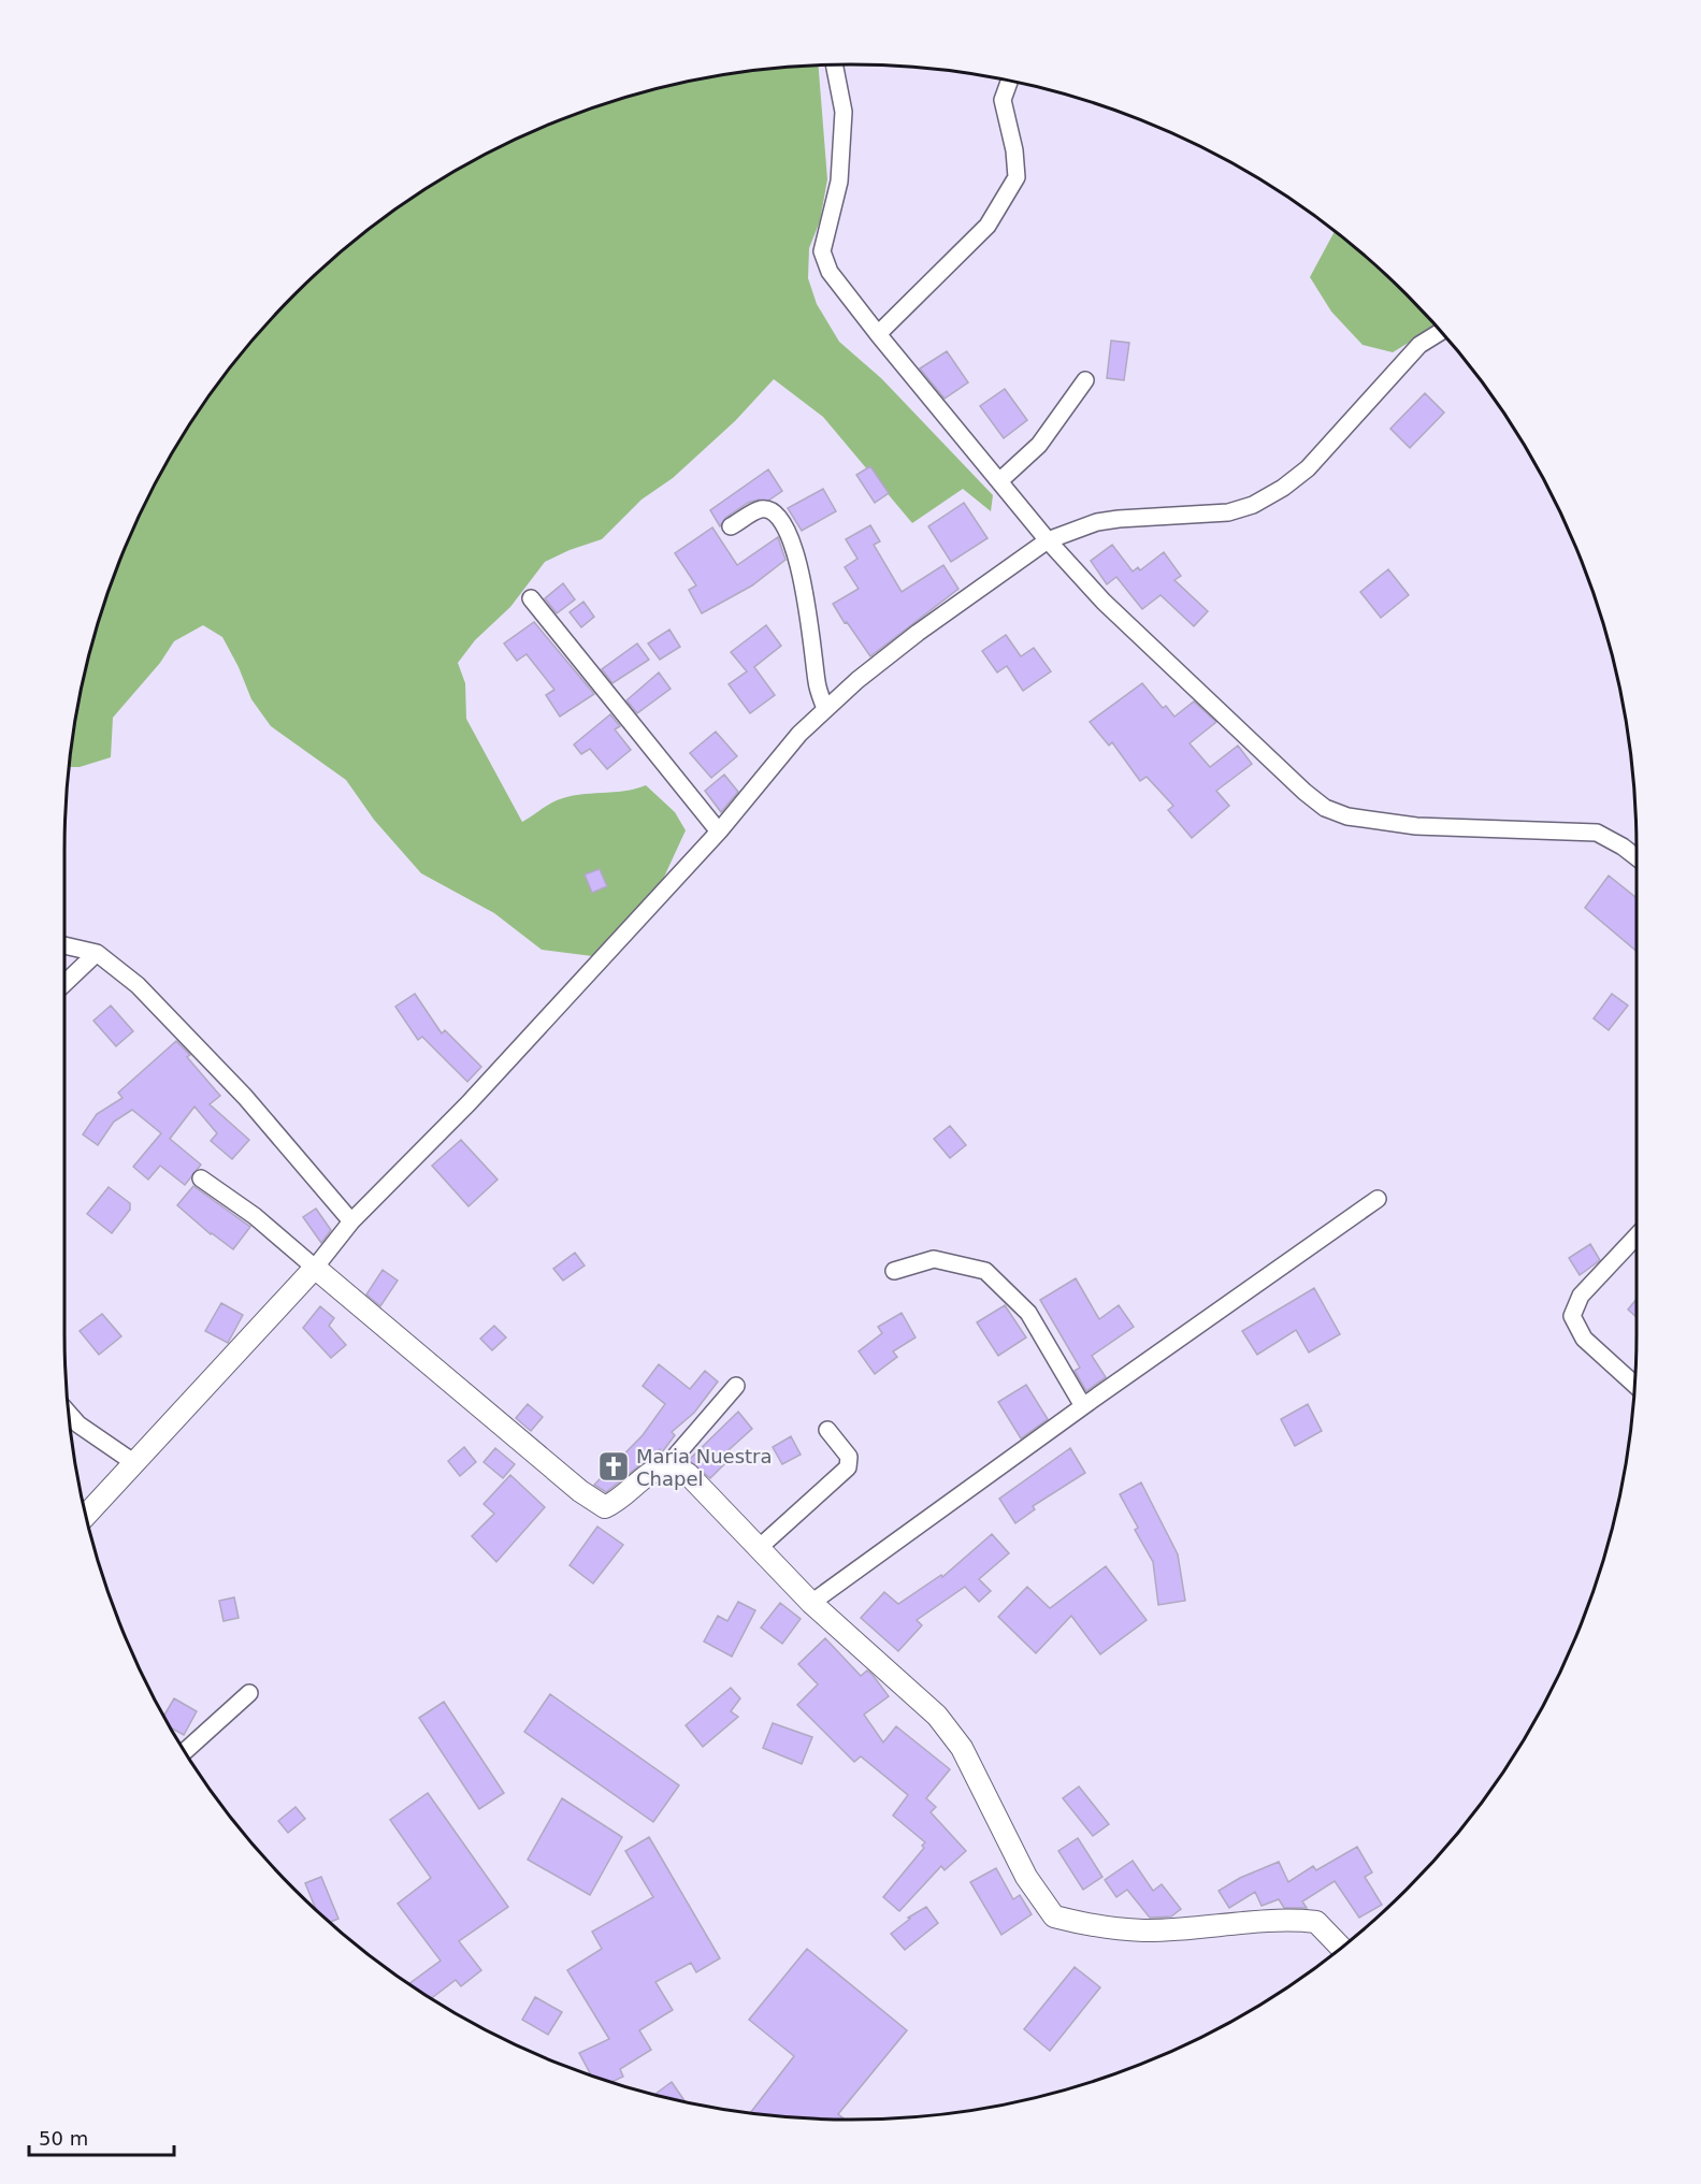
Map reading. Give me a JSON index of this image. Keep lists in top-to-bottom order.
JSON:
{
  "places": {
    "church": ["Maria Nuestra Chapel"]
  },
  "scale_bar": "50 m"
}
